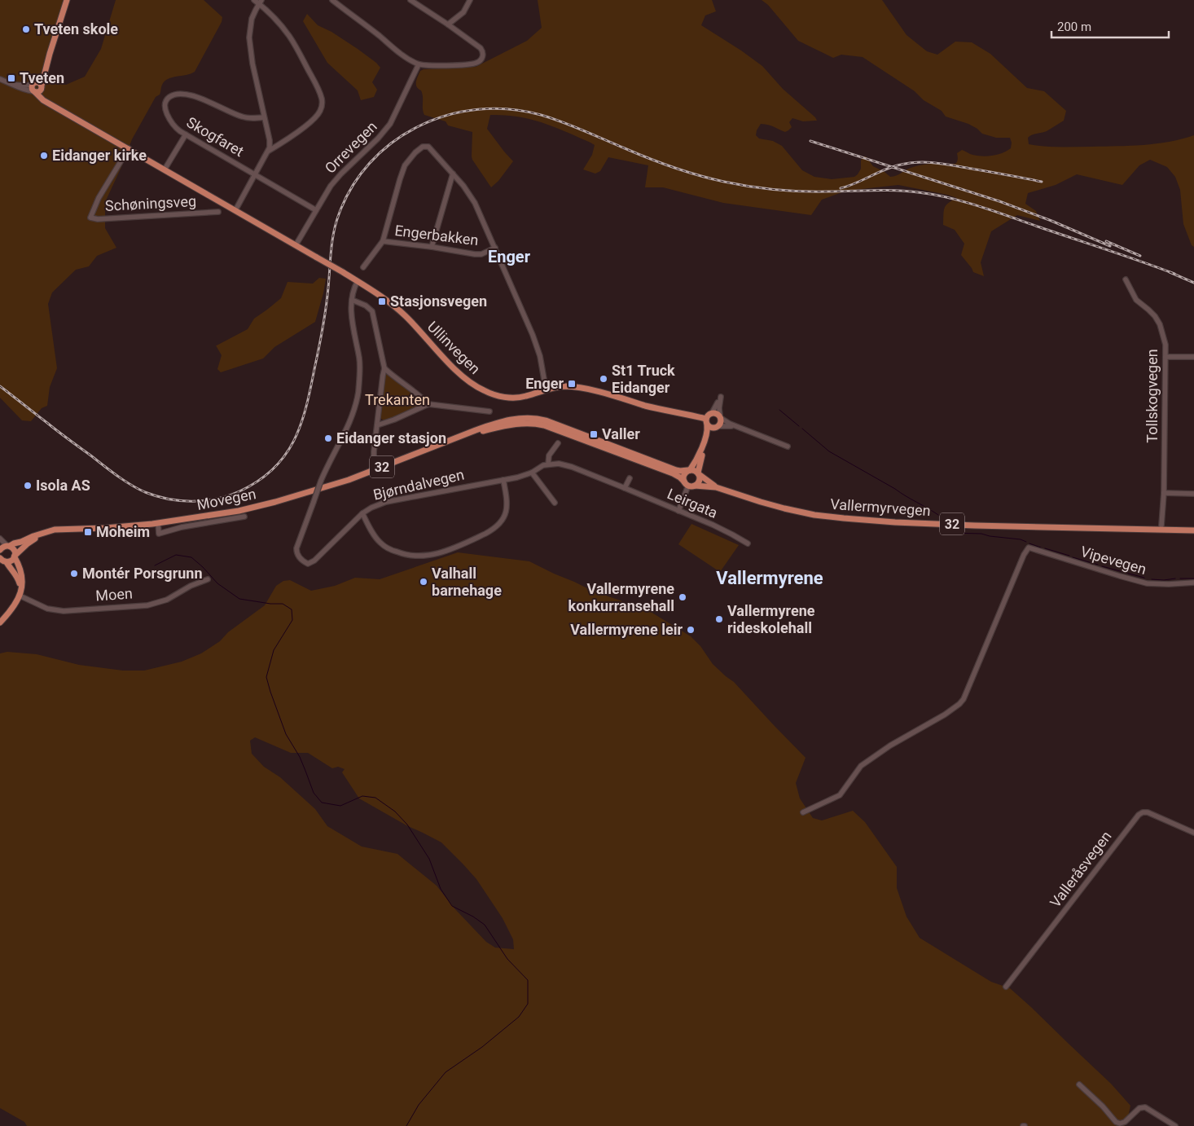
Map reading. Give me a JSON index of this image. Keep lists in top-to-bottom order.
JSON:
{
  "streets": {
    "main road": [
      "Ullinvegen",
      "32",
      "Movegen",
      "Vallermyrvegen"
    ],
    "street": [
      "Skogfaret",
      "Orrevegen",
      "Schøningsveg",
      "Engerbakken",
      "Tollskogvegen",
      "Bjørndalvegen",
      "Leirgata",
      "Vipevegen",
      "Moen",
      "Valleråsvegen"
    ]
  },
  "crossings": [
    ["Skogfaret", "Orrevegen"],
    ["Orrevegen", "Ullinvegen"],
    ["32", "Movegen"],
    ["Bjørndalvegen", "Leirgata"],
    ["Movegen", "Vallermyrvegen"]
  ],
  "districts": ["Enger", "Vallermyrene"],
  "parks": ["Trekanten"],
  "places": {
    "other": [
      "Tveten skole",
      "Eidanger kirke",
      "St1 Truck Eidanger",
      "Eidanger stasjon",
      "Isola AS",
      "Montér Porsgrunn",
      "Valhall barnehage",
      "Vallermyrene konkurransehall",
      "Vallermyrene rideskolehall",
      "Vallermyrene leir"
    ],
    "transit": [
      "Tveten",
      "Stasjonsvegen",
      "Enger",
      "Valler",
      "Moheim"
    ]
  },
  "scale_bar": "200 m"
}
